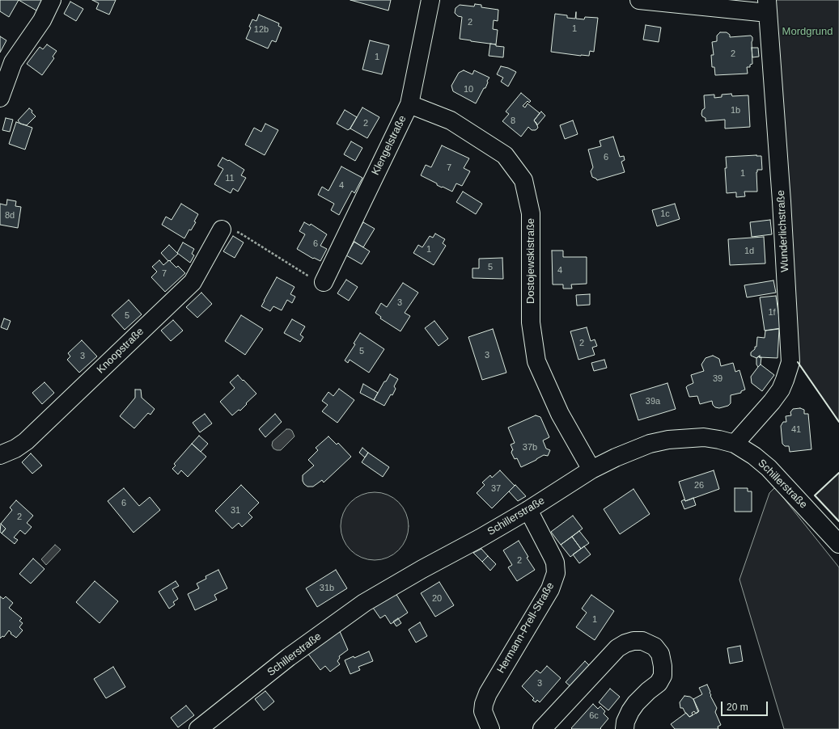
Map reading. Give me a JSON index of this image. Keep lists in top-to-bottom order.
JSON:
{
  "streets": {
    "street": [
      "Klengelstraße",
      "Wunderlichstraße",
      "Dostojewskistraße",
      "Knoopstraße",
      "Schillerstraße",
      "Hermann-Prell-Straße"
    ]
  },
  "crossings": [
    ["Klengelstraße", "Dostojewskistraße"],
    ["Wunderlichstraße", "Schillerstraße"],
    ["Dostojewskistraße", "Schillerstraße"],
    ["Schillerstraße", "Hermann-Prell-Straße"]
  ],
  "parks": ["Mordgrund"],
  "house_numbers": [
    "2",
    "1",
    "12b",
    "2",
    "1",
    "10",
    "1b",
    "8",
    "2",
    "6",
    "7",
    "1",
    "11",
    "4",
    "1c",
    "8d",
    "6",
    "1",
    "1d",
    "5",
    "4",
    "7",
    "3",
    "1f",
    "5",
    "2",
    "5",
    "3",
    "3",
    "39",
    "39a",
    "41",
    "37b",
    "26",
    "37",
    "6",
    "31",
    "2",
    "2",
    "31b",
    "20",
    "1",
    "3",
    "6c"
  ],
  "scale_bar": "20 m"
}
